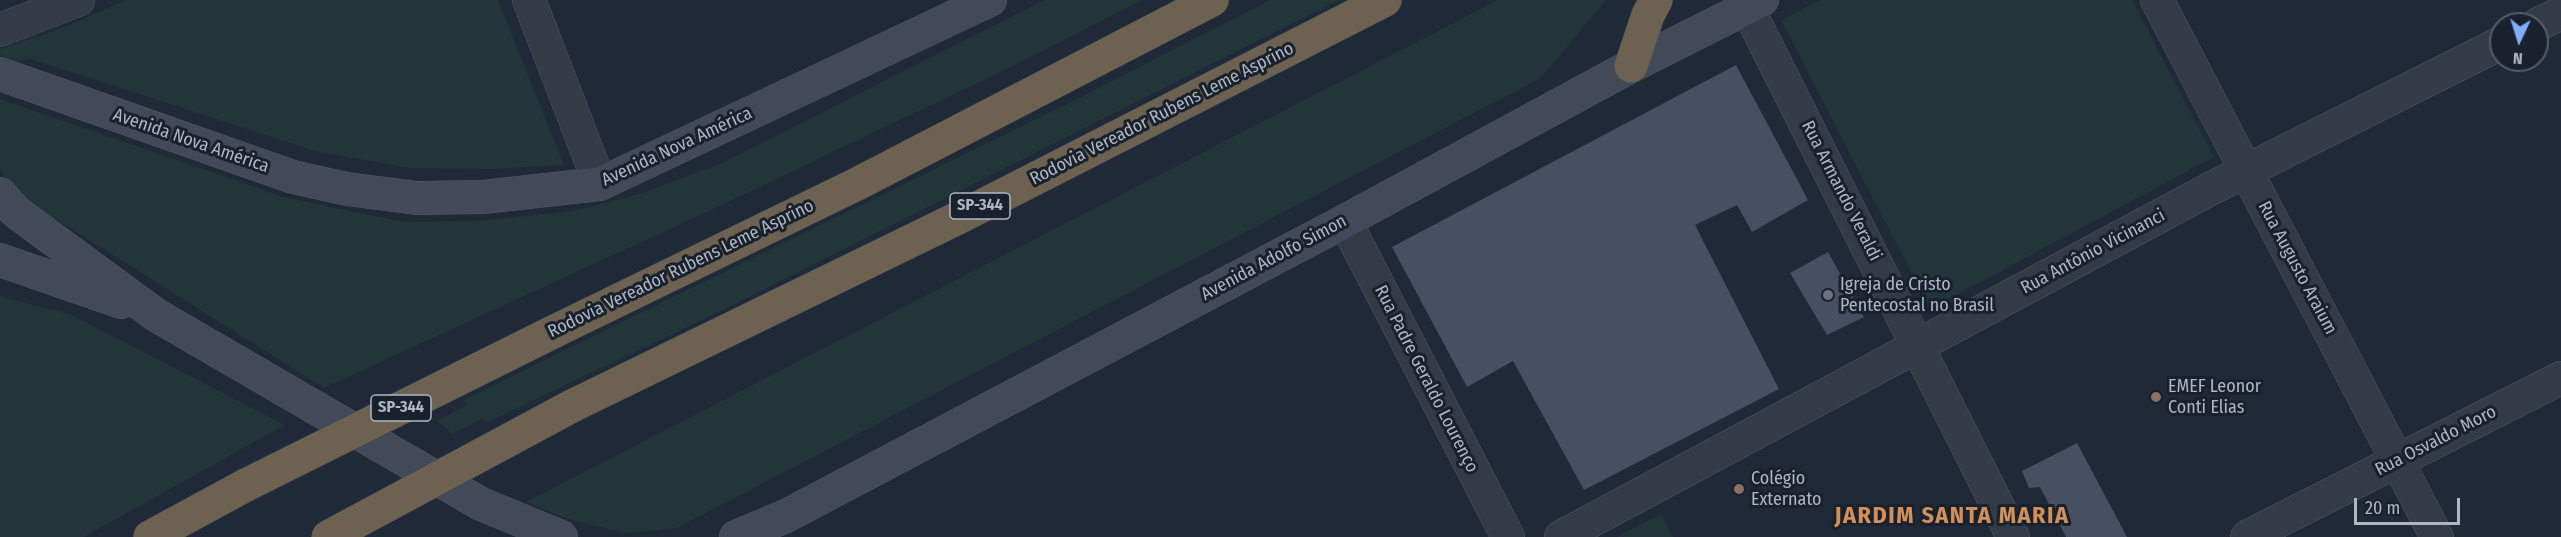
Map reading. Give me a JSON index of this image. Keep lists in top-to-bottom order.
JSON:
{
  "streets": {
    "highway": ["Rodovia Vereador Rubens Leme Asprino", "SP-344"],
    "main road": ["Avenida Nova América", "Avenida Adolfo Simon"],
    "street": [
      "Rua Armando Veraldi",
      "Rua Antônio Vicinanci",
      "Rua Augusto Araium",
      "Rua Padre Geraldo Lourenço",
      "Rua Osvaldo Moro"
    ]
  },
  "crossings": [
    ["Rua Armando Veraldi", "Rua Antônio Vicinanci"],
    ["Rua Armando Veraldi", "Avenida Adolfo Simon"],
    ["Rua Antônio Vicinanci", "Rua Augusto Araium"],
    ["Avenida Adolfo Simon", "Rua Padre Geraldo Lourenço"],
    ["Rua Augusto Araium", "Rua Osvaldo Moro"]
  ],
  "districts": ["JARDIM SANTA MARIA"],
  "places": ["Igreja de Cristo Pentecostal no Brasil", "EMEF Leonor Conti Elias", "Colégio Externato"],
  "scale_bar": "20 m",
  "north": "bottom"
}
